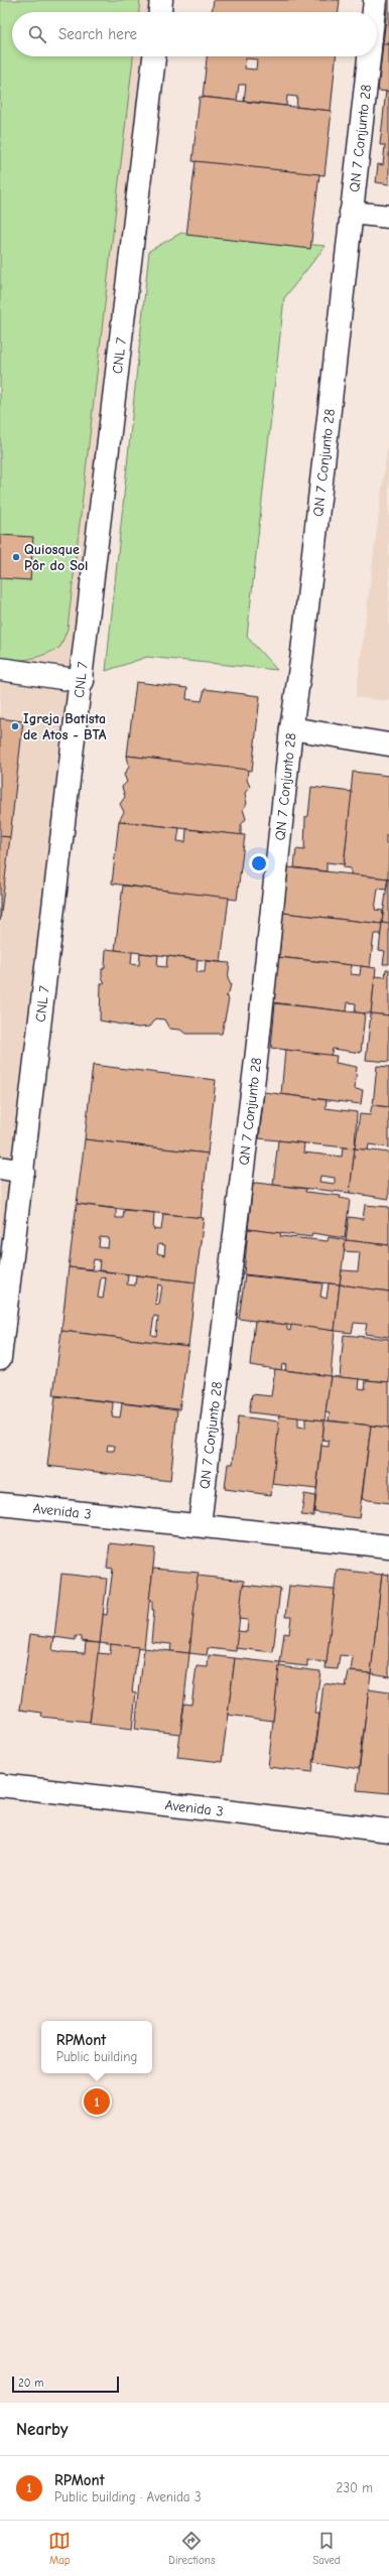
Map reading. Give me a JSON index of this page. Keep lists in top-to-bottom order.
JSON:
{
  "streets": {
    "street": ["QN 7 Conjunto 28", "CNL 7", "Avenida 3"]
  },
  "crossings": [
    ["QN 7 Conjunto 28", "Avenida 3"]
  ],
  "places": ["Quiosque Pôr do Sol", "Igreja Batista de Atos - BTA"],
  "scale_bar": "20 m",
  "page": {
    "search": "Search here",
    "popup": ["RPMont", "Public building"],
    "pins": "1",
    "scale": "20 m",
    "heading": "Nearby",
    "list": [
      {
        "mark": "1",
        "name": "RPMont",
        "note": "Public building · Avenida 3",
        "value": "230 m"
      }
    ],
    "nav": ["Map", "Directions", "Saved"]
  }
}
